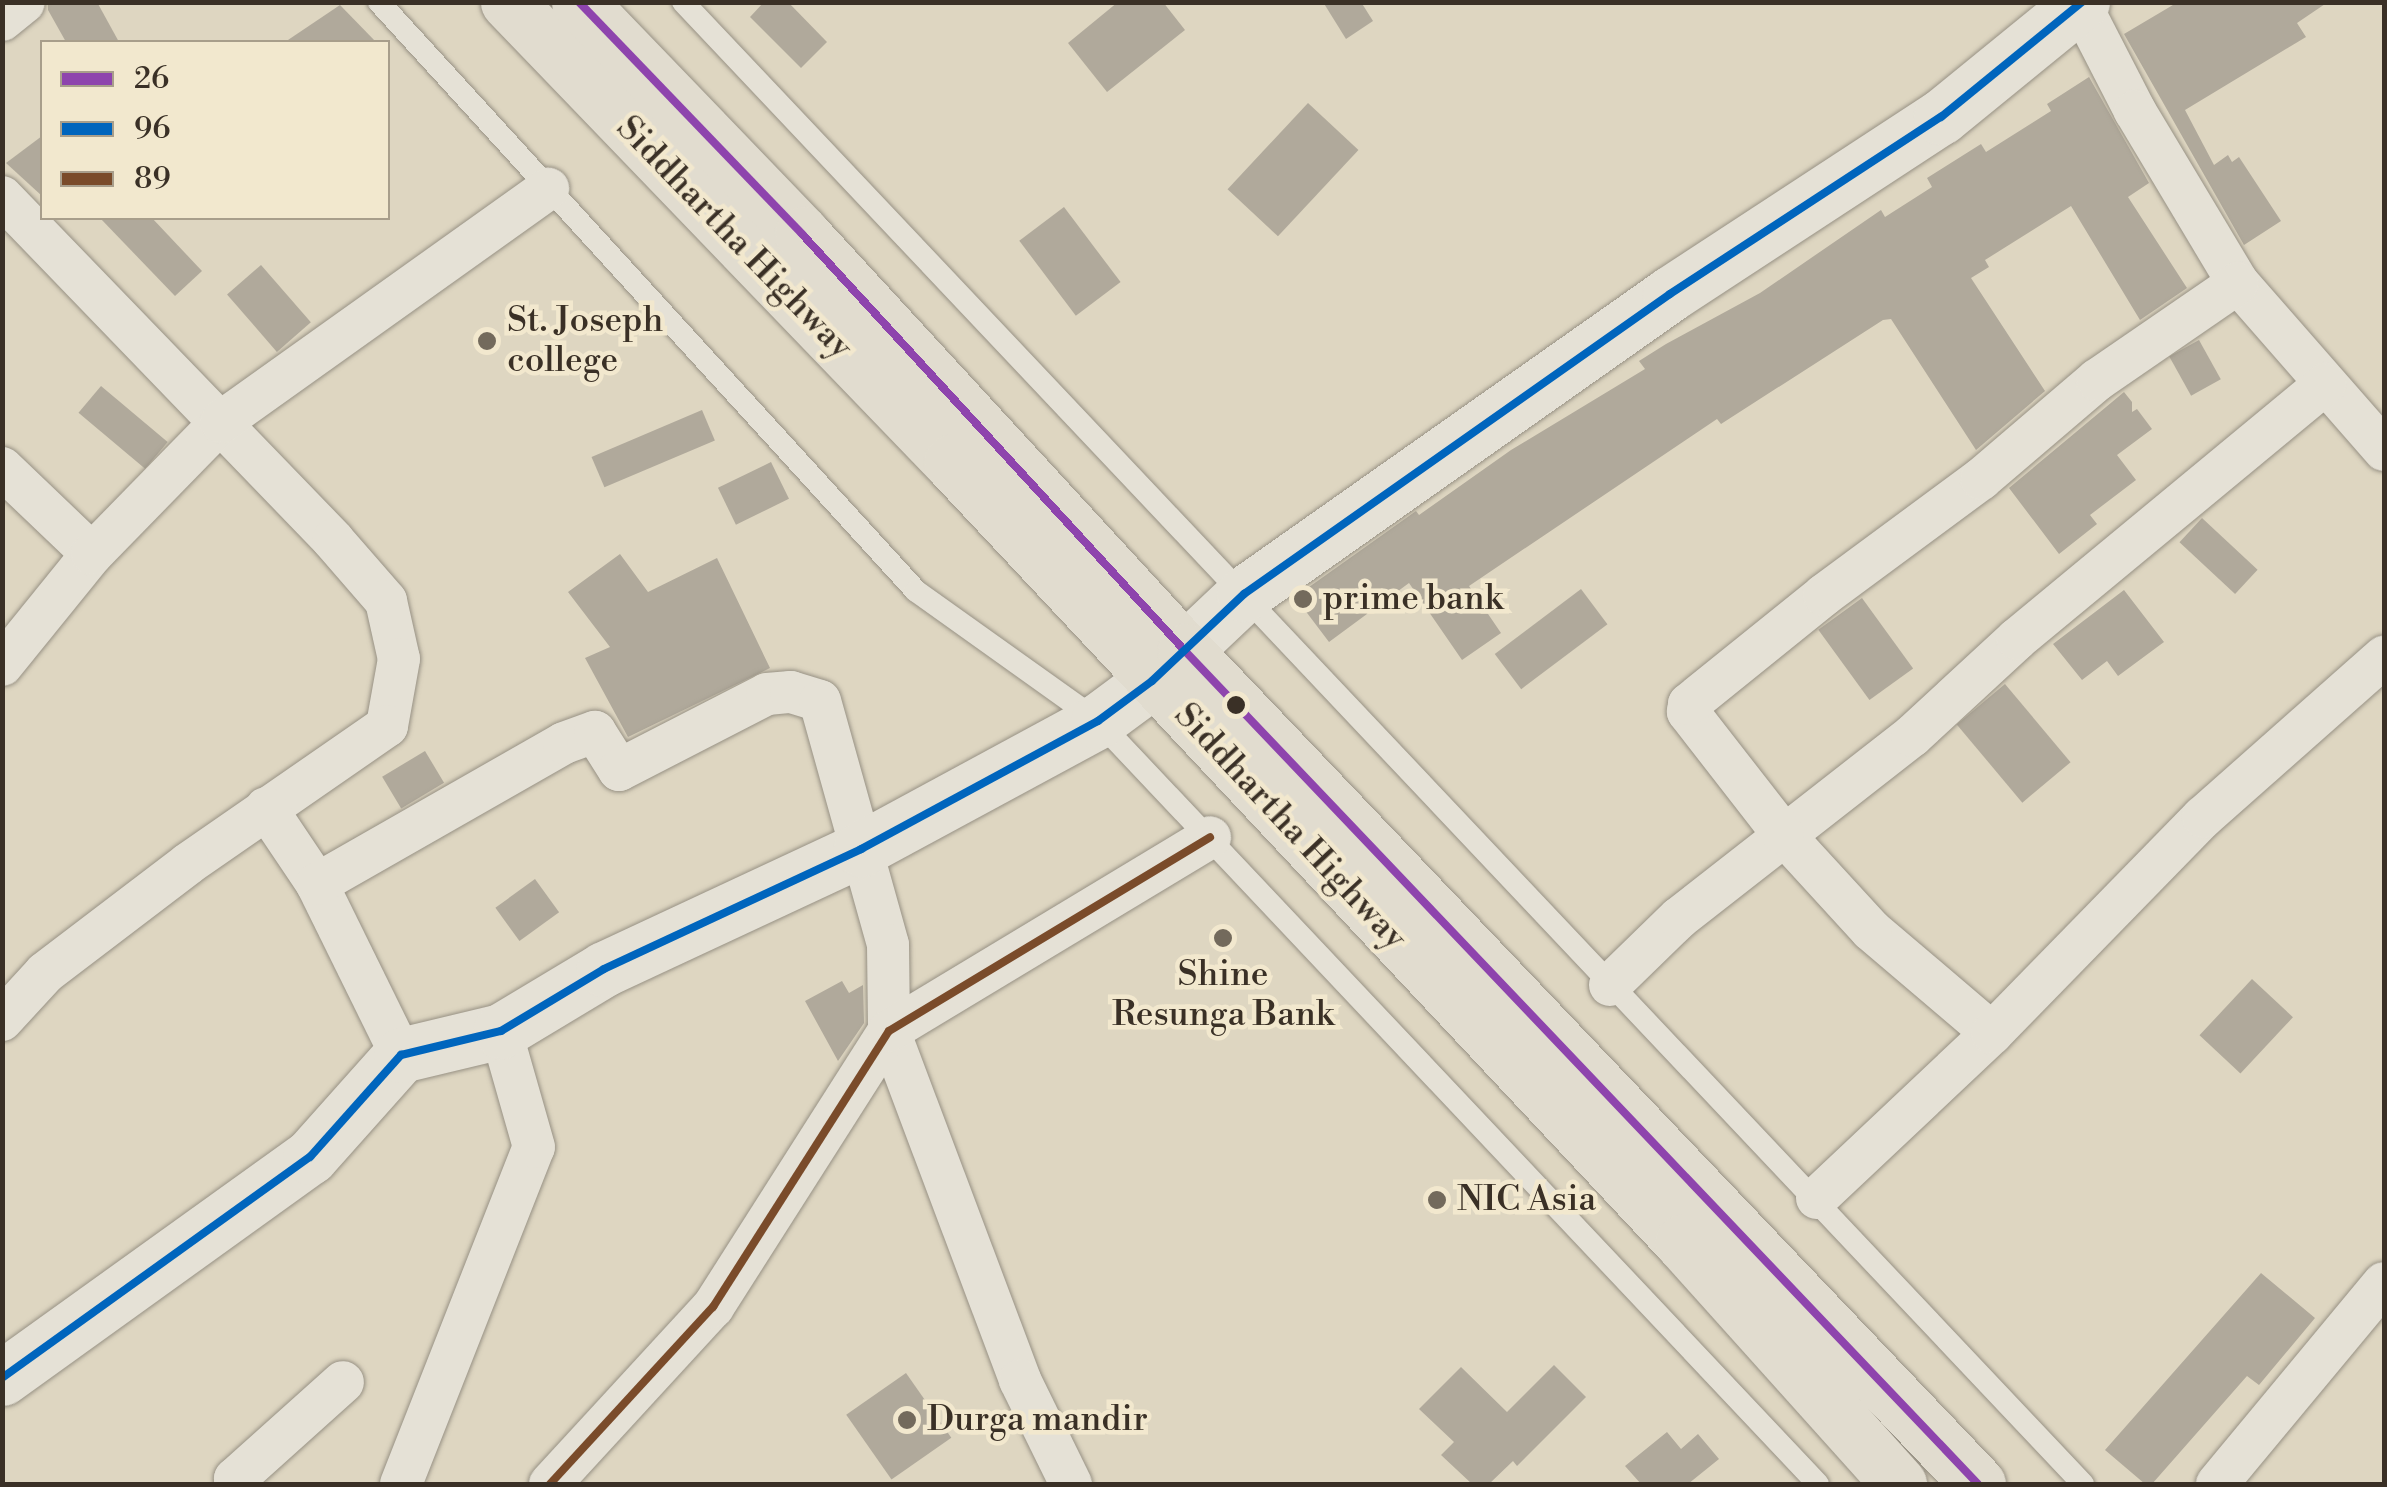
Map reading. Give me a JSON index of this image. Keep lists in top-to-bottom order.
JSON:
{
  "streets": {
    "highway": ["Siddhartha Highway"]
  },
  "places": [
    "St. Joseph college",
    "prime bank",
    "Shine Resunga Bank",
    "NIC Asia",
    "Durga mandir"
  ],
  "lines": ["transit line 26", "transit line 96", "transit line 89"],
  "legend": ["26", "96", "89"]
}
